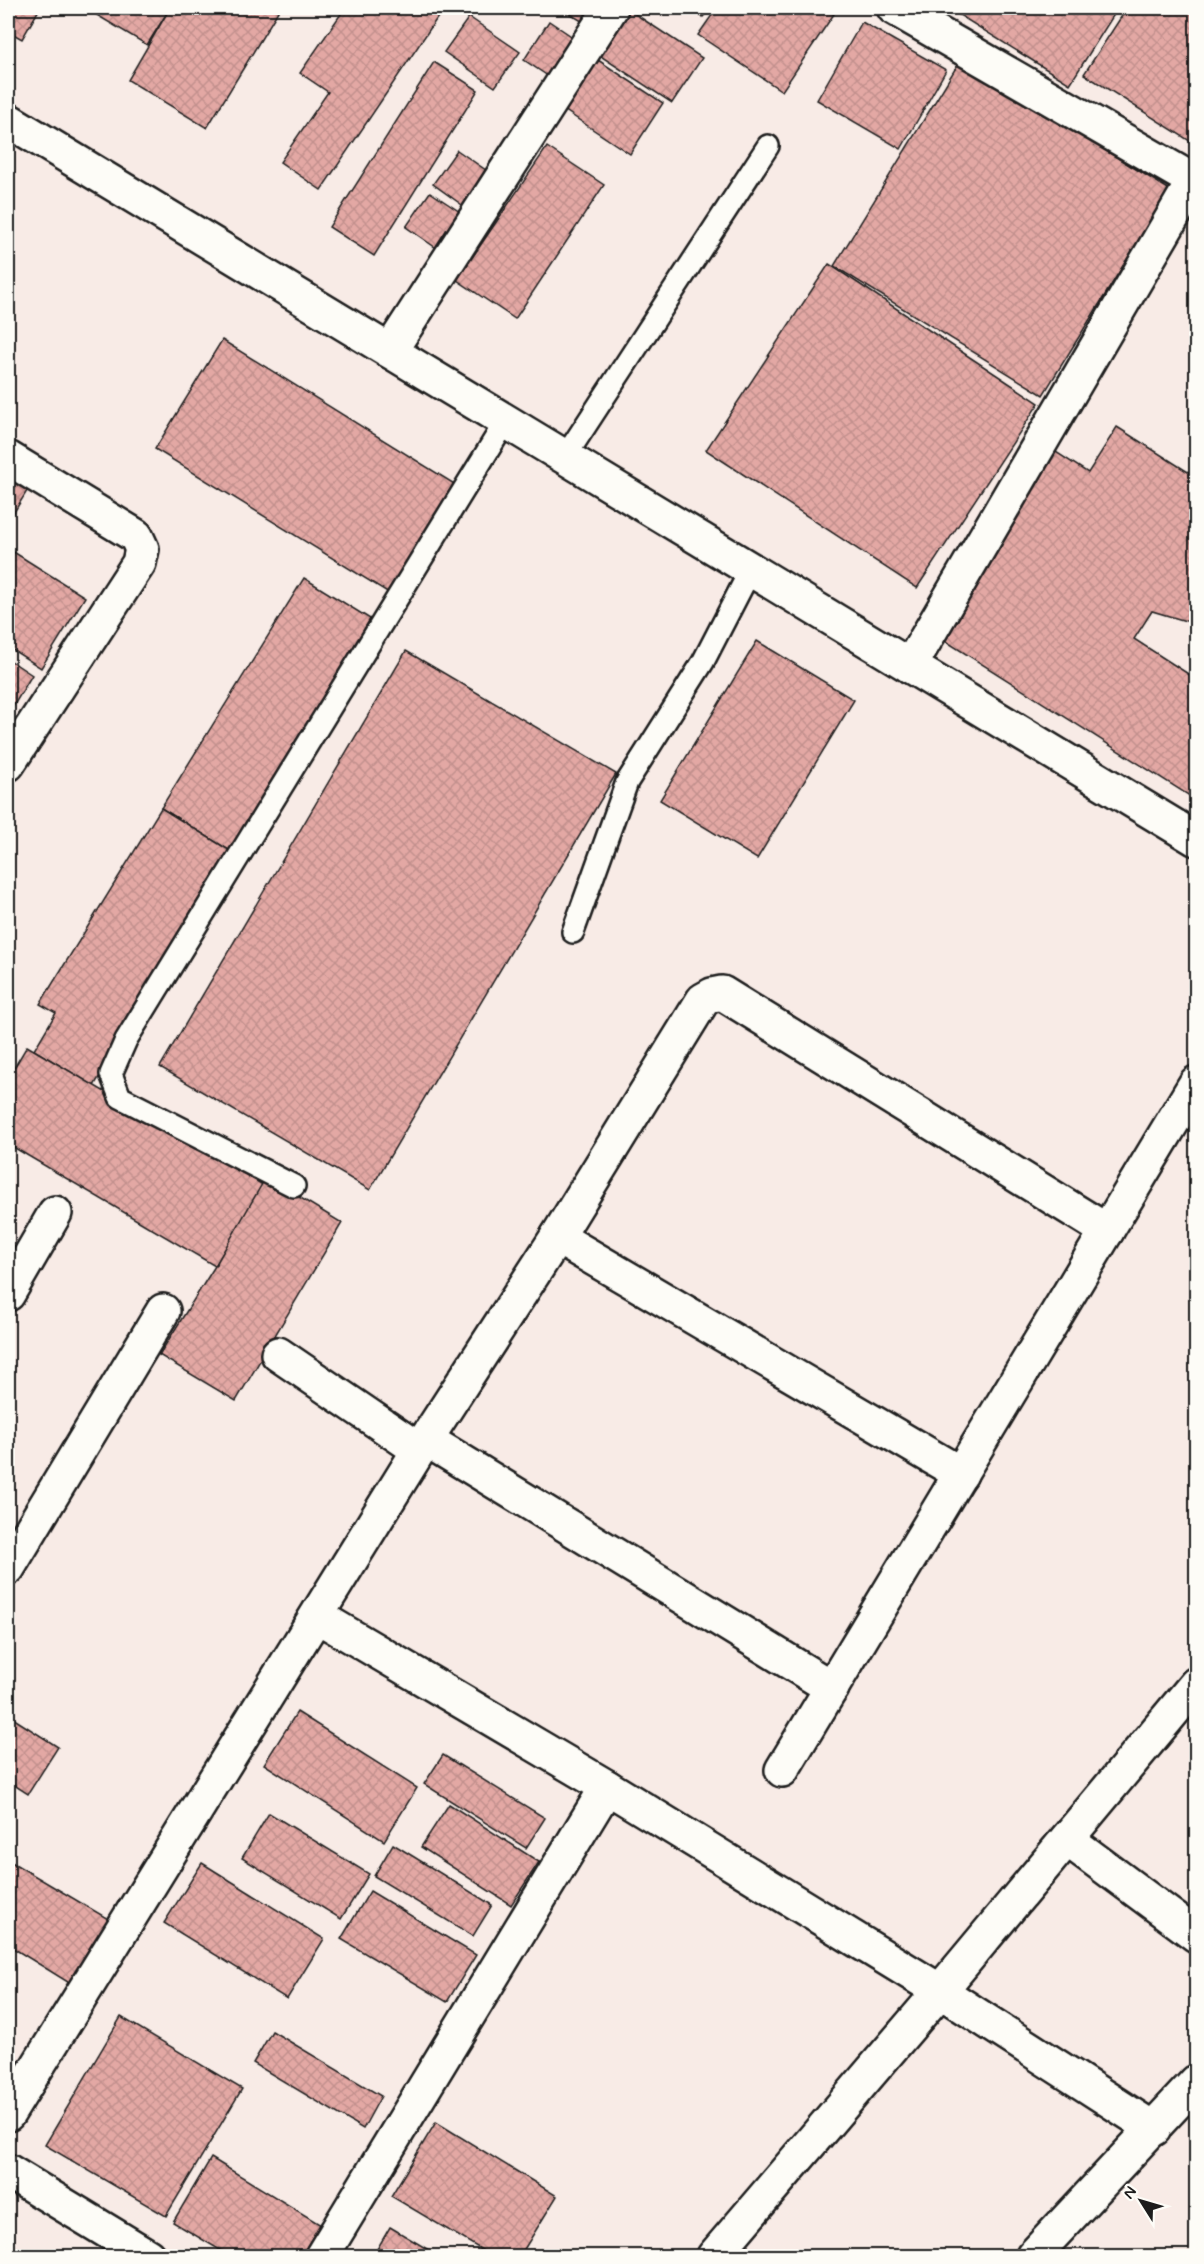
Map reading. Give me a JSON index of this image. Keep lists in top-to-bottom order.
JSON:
{
  "north": "top left"
}
